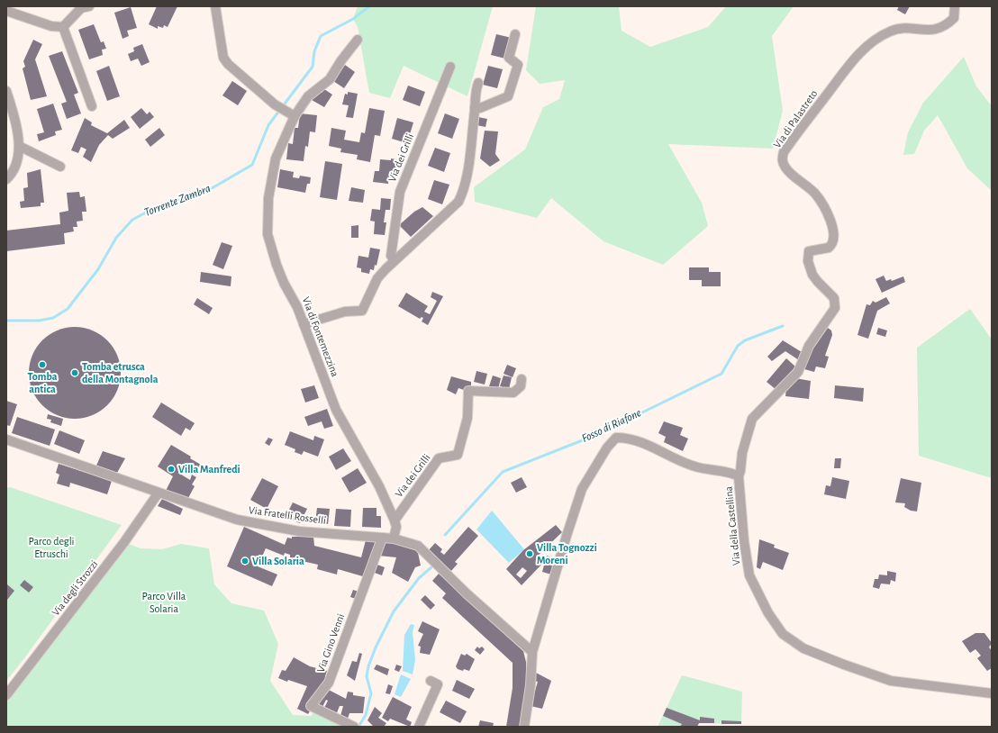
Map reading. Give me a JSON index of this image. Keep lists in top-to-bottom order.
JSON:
{
  "streets": {
    "street": [
      "Via di Palastreto",
      "Via dei Grilli",
      "Via di Fontemezzina",
      "Via Fratelli Rosselli",
      "Via della Castellina",
      "Via degli Strozzi",
      "Via Gino Venni"
    ]
  },
  "crossings": [
    ["Via di Palastreto", "Via della Castellina"],
    ["Via dei Grilli", "Via di Fontemezzina"],
    ["Via di Fontemezzina", "Via Fratelli Rosselli"],
    ["Via Fratelli Rosselli", "Via della Castellina"],
    ["Via Fratelli Rosselli", "Via degli Strozzi"],
    ["Via Fratelli Rosselli", "Via Gino Venni"]
  ],
  "water": ["Torrente Zambra", "Fosso di Riafone"],
  "parks": ["Parco degli Etruschi", "Parco Villa Solaria"],
  "places": [
    "Tomba antica",
    "Tomba etrusca della Montagnola",
    "Villa Manfredi",
    "Villa Tognozzi Moreni",
    "Villa Solaria"
  ]
}
